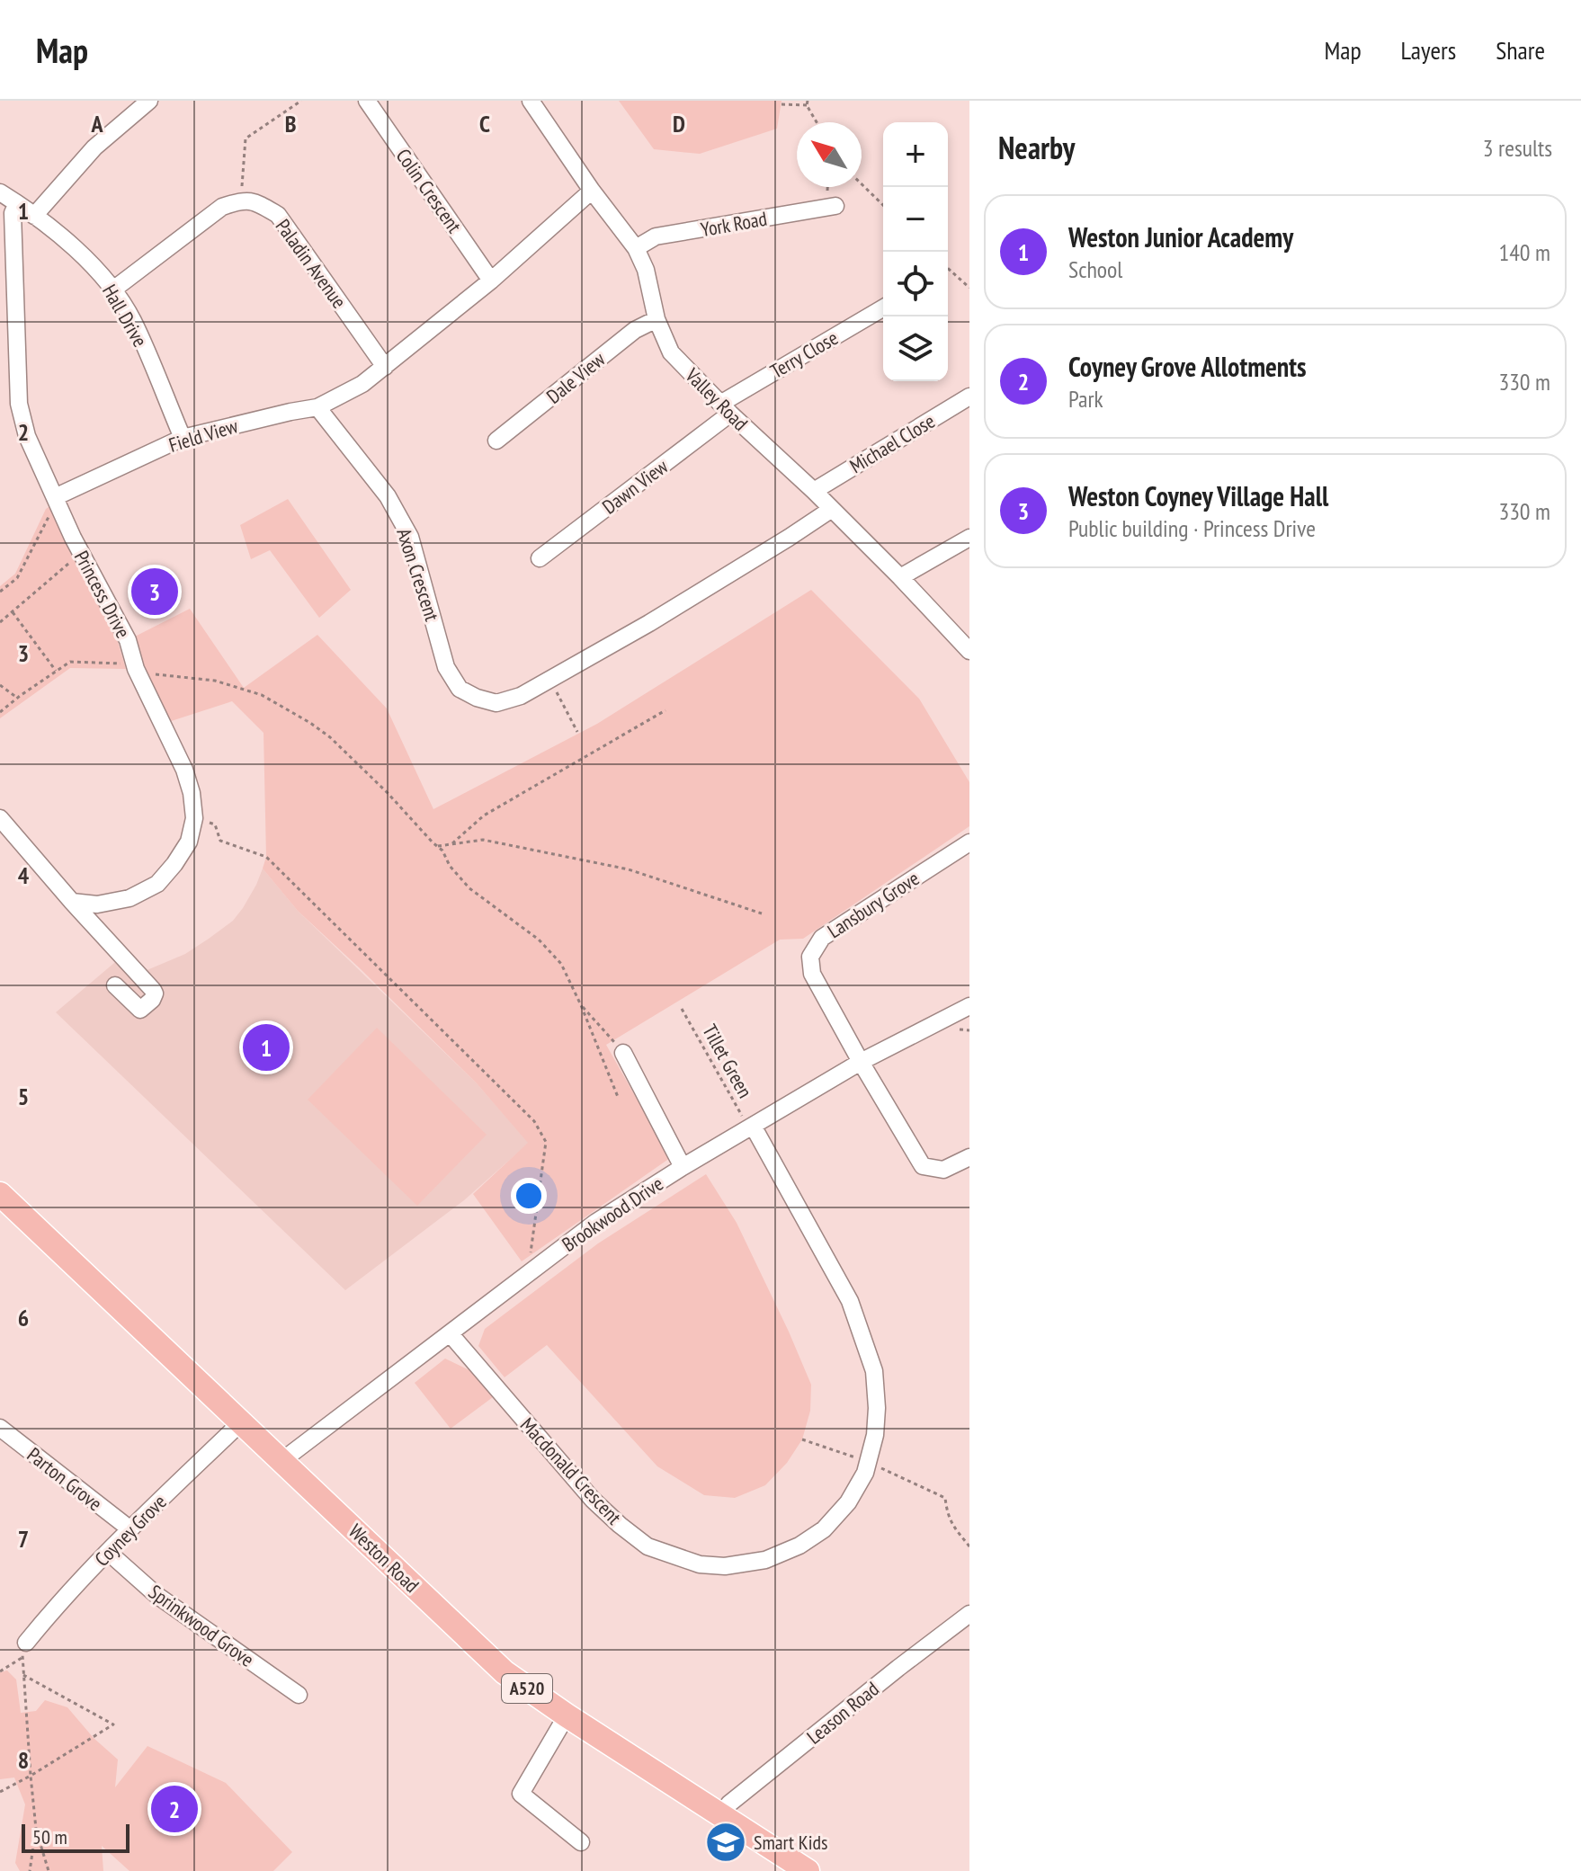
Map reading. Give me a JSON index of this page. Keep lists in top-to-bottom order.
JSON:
{
  "streets": {
    "highway": ["Weston Road", "A520"],
    "street": [
      "Colin Crescent",
      "York Road",
      "Paladin Avenue",
      "Hall Drive",
      "Terry Close",
      "Dale View",
      "Valley Road",
      "Field View",
      "Michael Close",
      "Dawn View",
      "Axon Crescent",
      "Princess Drive",
      "Lansbury Grove",
      "Brookwood Drive",
      "Macdonald Crescent",
      "Parton Grove",
      "Coyney Grove",
      "Sprinkwood Grove",
      "Leason Road"
    ],
    "path": ["Tillet Green"]
  },
  "crossings": [
    ["York Road", "Valley Road"],
    ["Hall Drive", "Field View"],
    ["Hall Drive", "Princess Drive"],
    ["Terry Close", "Valley Road"],
    ["Terry Close", "Dawn View"],
    ["Dale View", "Valley Road"],
    ["Valley Road", "Michael Close"],
    ["Valley Road", "Dawn View"],
    ["Valley Road", "Axon Crescent"],
    ["Field View", "Axon Crescent"],
    ["Field View", "Princess Drive"],
    ["Lansbury Grove", "Brookwood Drive"],
    ["Tillet Green", "Brookwood Drive"],
    ["Tillet Green", "Macdonald Crescent"],
    ["Brookwood Drive", "Macdonald Crescent"],
    ["Brookwood Drive", "Weston Road"],
    ["Parton Grove", "Coyney Grove"],
    ["Coyney Grove", "Weston Road"],
    ["Coyney Grove", "Sprinkwood Grove"],
    ["Weston Road", "Leason Road"]
  ],
  "places": {
    "school or university": ["Smart Kids"]
  },
  "scale_bar": "50 m",
  "north": "top left",
  "page": {
    "header": "Map",
    "nav": ["Map", "Layers", "Share"],
    "heading": ["Nearby", "3 results"],
    "map_buttons": ["+", "−"],
    "list": [
      {
        "mark": "1",
        "name": "Weston Junior Academy",
        "note": "School",
        "value": "140 m"
      },
      {
        "mark": "2",
        "name": "Coyney Grove Allotments",
        "note": "Park",
        "value": "330 m"
      },
      {
        "mark": "3",
        "name": "Weston Coyney Village Hall",
        "note": "Public building · Princess Drive",
        "value": "330 m"
      }
    ],
    "pins": ["3", "1", "2"],
    "scale": "50 m"
  },
  "grid": {
    "columns": [
      "A",
      "B",
      "C",
      "D"
    ],
    "rows": [
      "1",
      "2",
      "3",
      "4",
      "5",
      "6",
      "7",
      "8"
    ]
  }
}
